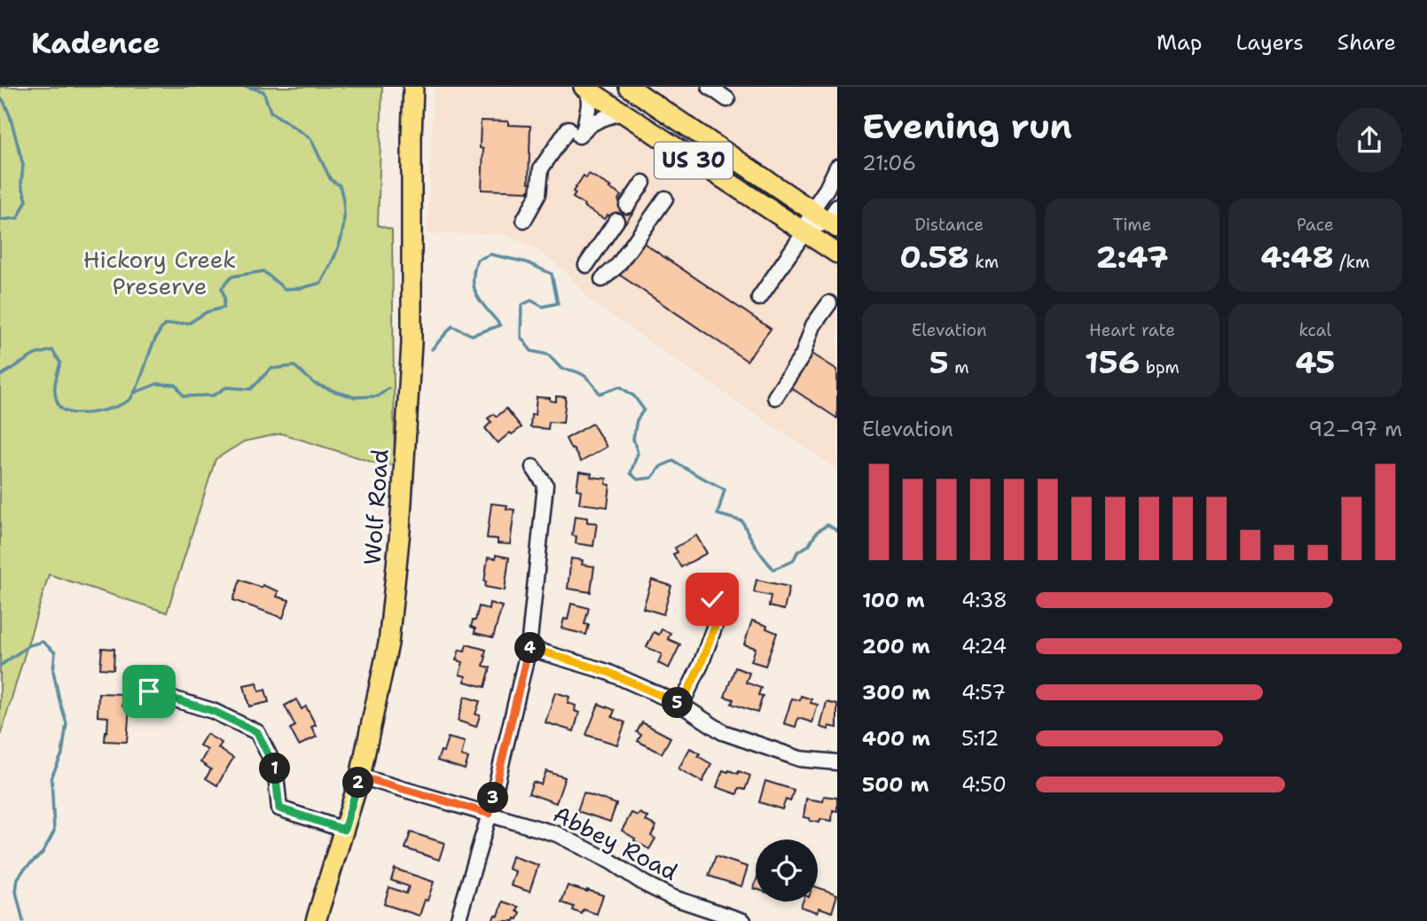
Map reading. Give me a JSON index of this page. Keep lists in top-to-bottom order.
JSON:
{
  "streets": {
    "main road": ["US 30", "Wolf Road"],
    "street": ["Abbey Road"]
  },
  "crossings": [
    ["Wolf Road", "Abbey Road"]
  ],
  "parks": ["Hickory Creek Preserve"],
  "page": {
    "header": "Kadence",
    "nav": ["Map", "Layers", "Share"],
    "heading": ["Evening run", "21:06"],
    "stats": [
      ["Distance", "0.58 km"],
      ["Time", "2:47"],
      ["Pace", "4:48 /km"],
      ["Elevation", "5 m"],
      ["Heart rate", "156 bpm"],
      ["kcal", "45"]
    ],
    "chart": ["Elevation", "92–97 m"],
    "list": [
      {
        "name": "100 m",
        "note": "4:38"
      },
      {
        "name": "200 m",
        "note": "4:24"
      },
      {
        "name": "300 m",
        "note": "4:57"
      },
      {
        "name": "400 m",
        "note": "5:12"
      },
      {
        "name": "500 m",
        "note": "4:50"
      }
    ],
    "pins": [
      "4",
      "5",
      "1",
      "2",
      "3"
    ]
  }
}
